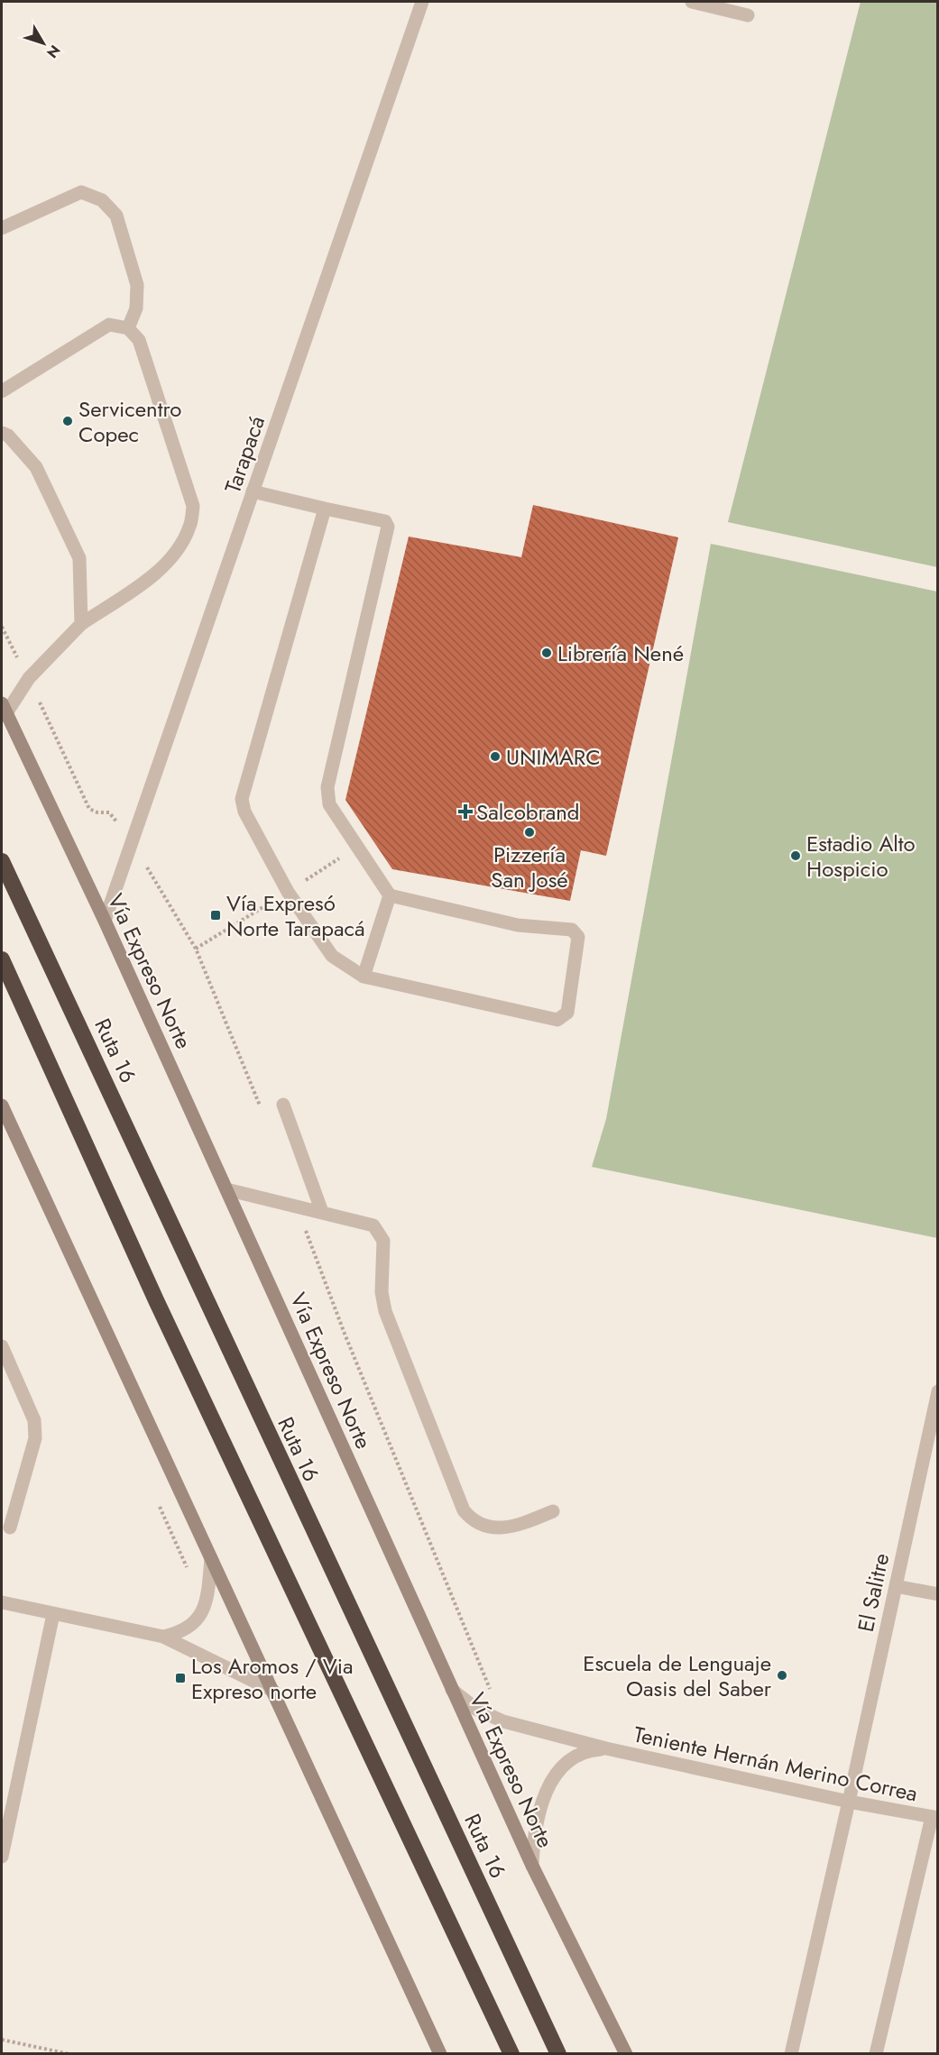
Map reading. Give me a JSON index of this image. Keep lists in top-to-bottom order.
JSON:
{
  "streets": {
    "highway": ["Ruta 16"],
    "main road": ["Vía Expreso Norte"],
    "street": ["Tarapacá", "El Salitre", "Teniente Hernán Merino Correa"]
  },
  "crossings": [
    ["Tarapacá", "Vía Expreso Norte"],
    ["Vía Expreso Norte", "Teniente Hernán Merino Correa"],
    ["El Salitre", "Teniente Hernán Merino Correa"]
  ],
  "places": {
    "other": [
      "Servicentro Copec",
      "Librería Nené",
      "UNIMARC",
      "Pizzería San José",
      "Estadio Alto Hospicio",
      "Escuela de Lenguaje Oasis del Saber"
    ],
    "health": ["Salcobrand"],
    "transit": ["Vía Expresó Norte Tarapacá", "Los Aromos / Via Expreso norte"]
  },
  "north": "bottom right"
}
